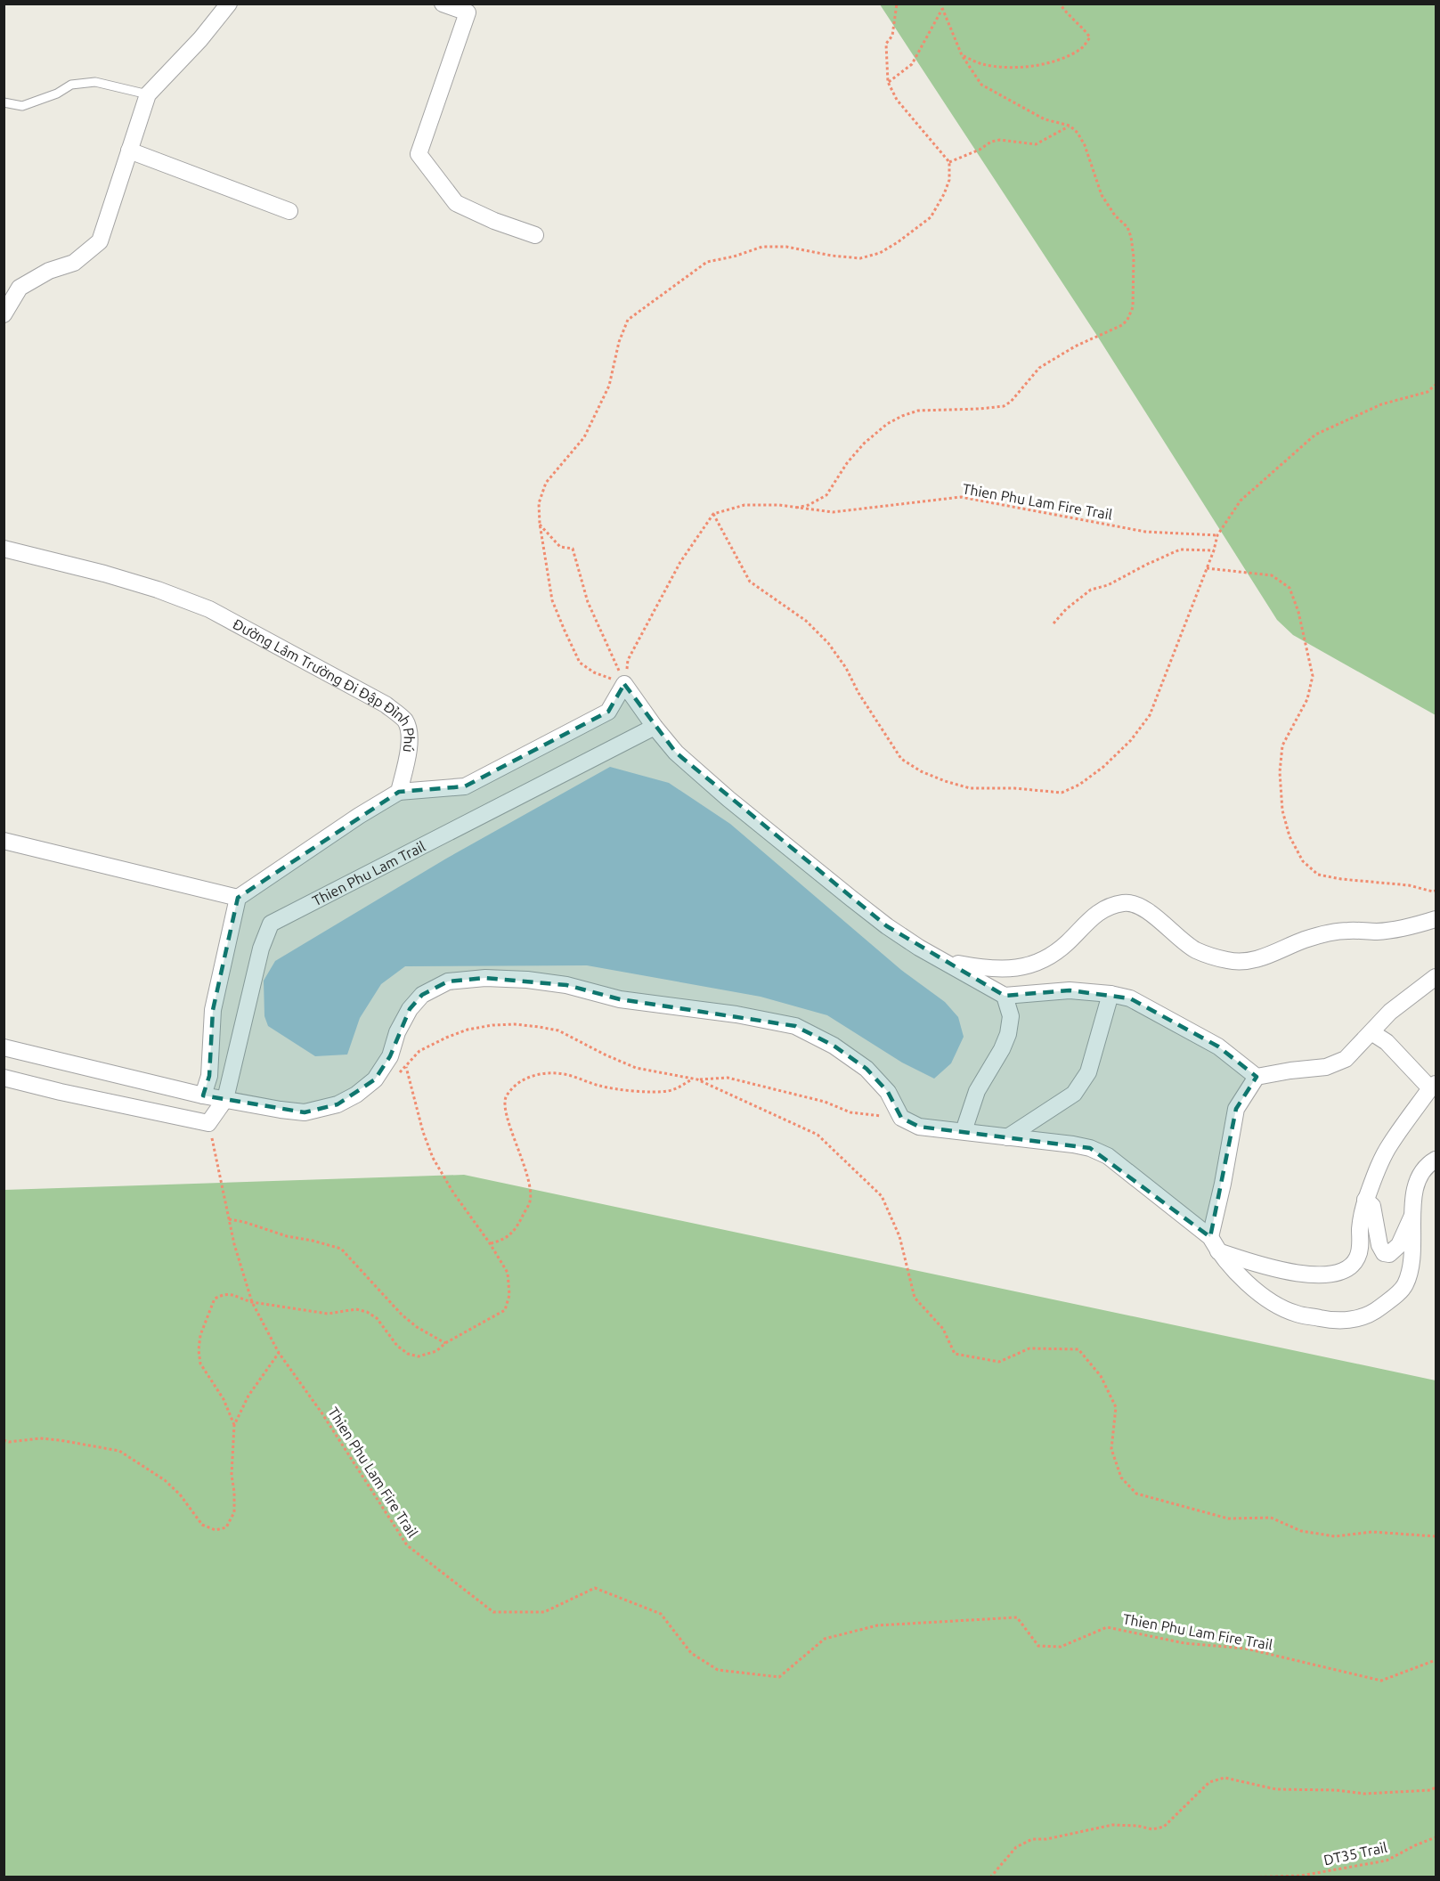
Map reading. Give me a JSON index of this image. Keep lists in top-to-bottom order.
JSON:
{
  "streets": {
    "street": ["Đường Lâm Trường Đi Đập Đỉnh Phú", "Thien Phu Lam Trail"],
    "path": ["Thien Phu Lam Fire Trail", "DT35 Trail"]
  },
  "crossings": [
    ["Thien Phu Lam Fire Trail", "Thien Phu Lam Trail"]
  ]
}
